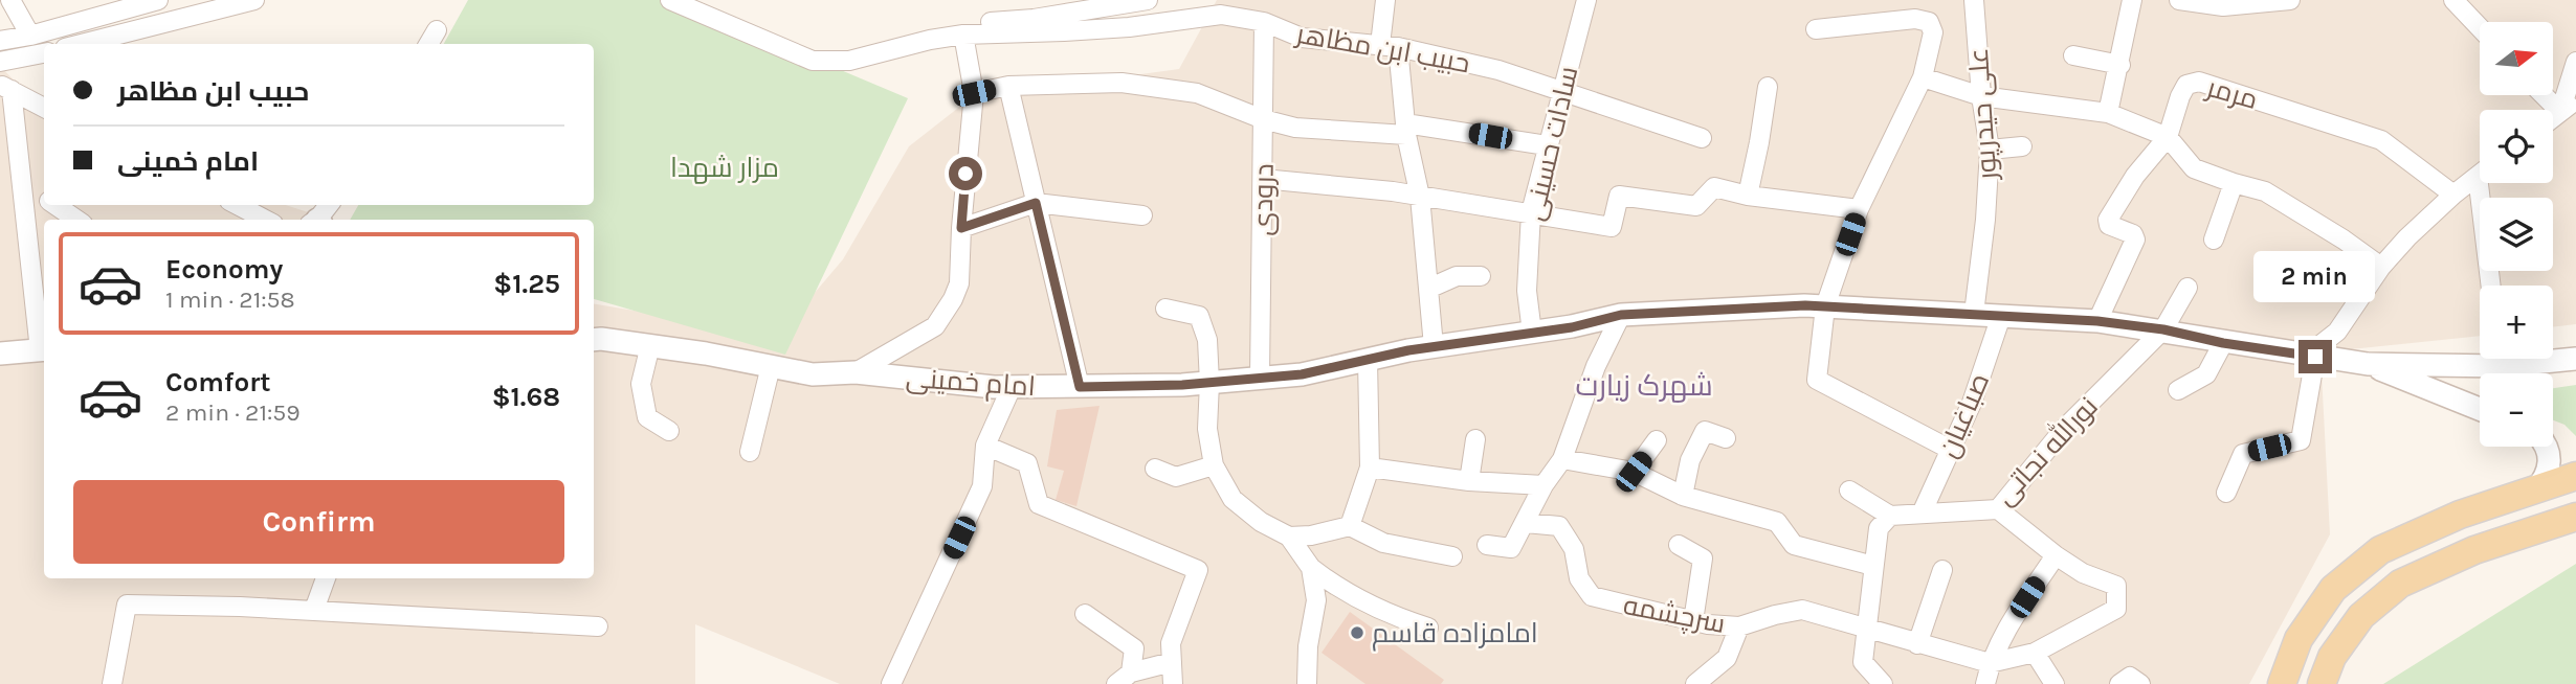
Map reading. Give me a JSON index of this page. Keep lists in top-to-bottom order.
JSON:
{
  "streets": {
    "street": [
      "حبیب ابن مظاهر",
      "مرمر",
      "علی حیدرپور",
      "سادات حسینی",
      "درودی",
      "امام خمینی",
      "صباغیان",
      "نورالله نجاتی",
      "سرچشمه"
    ]
  },
  "crossings": [
    ["حبیب ابن مظاهر", "سادات حسینی"],
    ["حبیب ابن مظاهر", "درودی"],
    ["مرمر", "امام خمینی"],
    ["علی حیدرپور", "امام خمینی"],
    ["سادات حسینی", "امام خمینی"],
    ["درودی", "امام خمینی"],
    ["امام خمینی", "صباغیان"],
    ["امام خمینی", "نورالله نجاتی"],
    ["صباغیان", "نورالله نجاتی"]
  ],
  "districts": ["شهرک زیارت"],
  "parks": ["مزار شهدا"],
  "places": ["امامزاده قاسم"],
  "north": "right",
  "page": {
    "map_buttons": ["+", "−"],
    "banner": ["حبیب ابن مظاهر", "امام خمینی"],
    "list": [
      {
        "name": "Economy",
        "note": "1 min · 21:58",
        "value": "$1.25"
      },
      {
        "name": "Comfort",
        "note": "2 min · 21:59",
        "value": "$1.68"
      }
    ],
    "bubble": "2 min",
    "buttons": "Confirm"
  }
}
